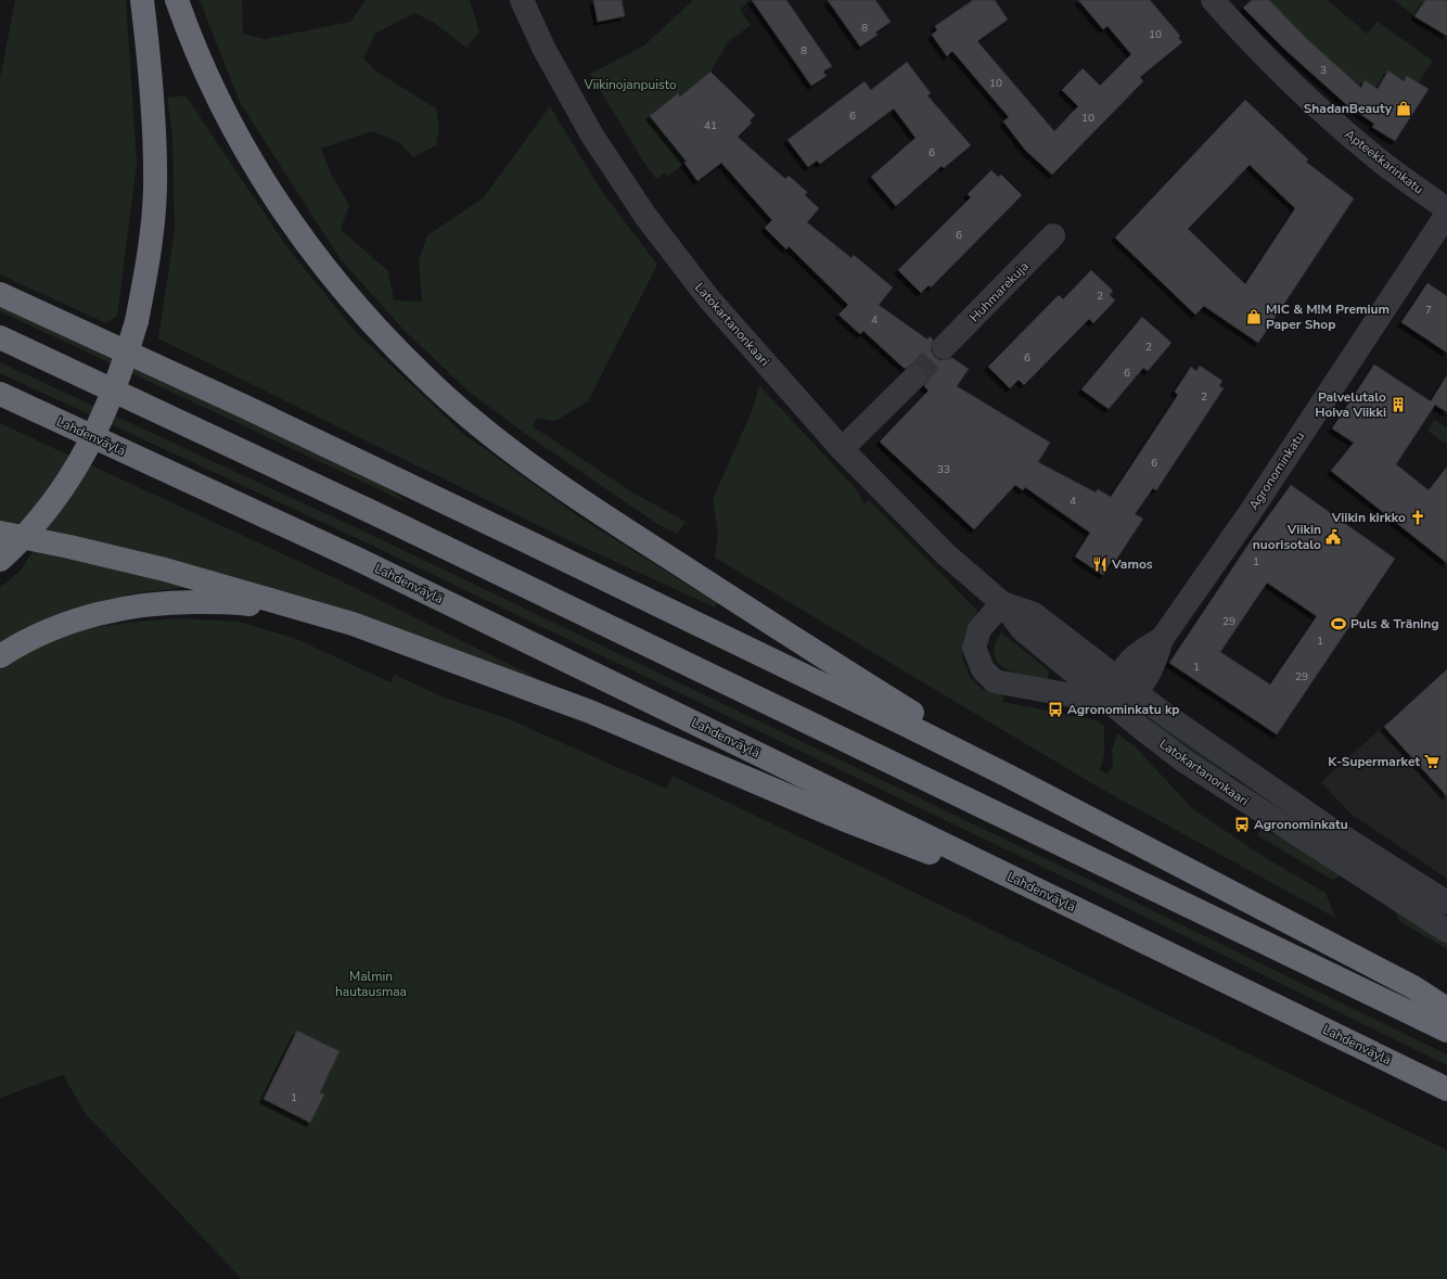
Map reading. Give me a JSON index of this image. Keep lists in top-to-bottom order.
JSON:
{
  "streets": {
    "highway": ["Lahdenväylä"],
    "street": [
      "Apteekkarinkatu",
      "Huhmarekuja",
      "Latokartanonkaari",
      "Agronominkatu"
    ]
  },
  "crossings": [
    ["Latokartanonkaari", "Agronominkatu"]
  ],
  "parks": ["Viikinojanpuisto", "Malmin hautausmaa"],
  "places": {
    "shop": ["ShadanBeauty", "MIC & M!M Premium Paper Shop"],
    "building": ["Palvelutalo Hoiva Viikki"],
    "church": ["Viikin kirkko"],
    "public building": ["Viikin nuorisotalo"],
    "restaurant": ["Vamos"],
    "sports": ["Puls & Träning"],
    "bus stop": ["Agronominkatu kp", "Agronominkatu"],
    "supermarket": ["K-Supermarket"]
  },
  "house_numbers": [
    "8",
    "10",
    "8",
    "3",
    "10",
    "6",
    "10",
    "41",
    "6",
    "6",
    "2",
    "7",
    "4",
    "2",
    "6",
    "6",
    "2",
    "6",
    "33",
    "4",
    "1",
    "29",
    "1",
    "1",
    "29",
    "1"
  ]
}
